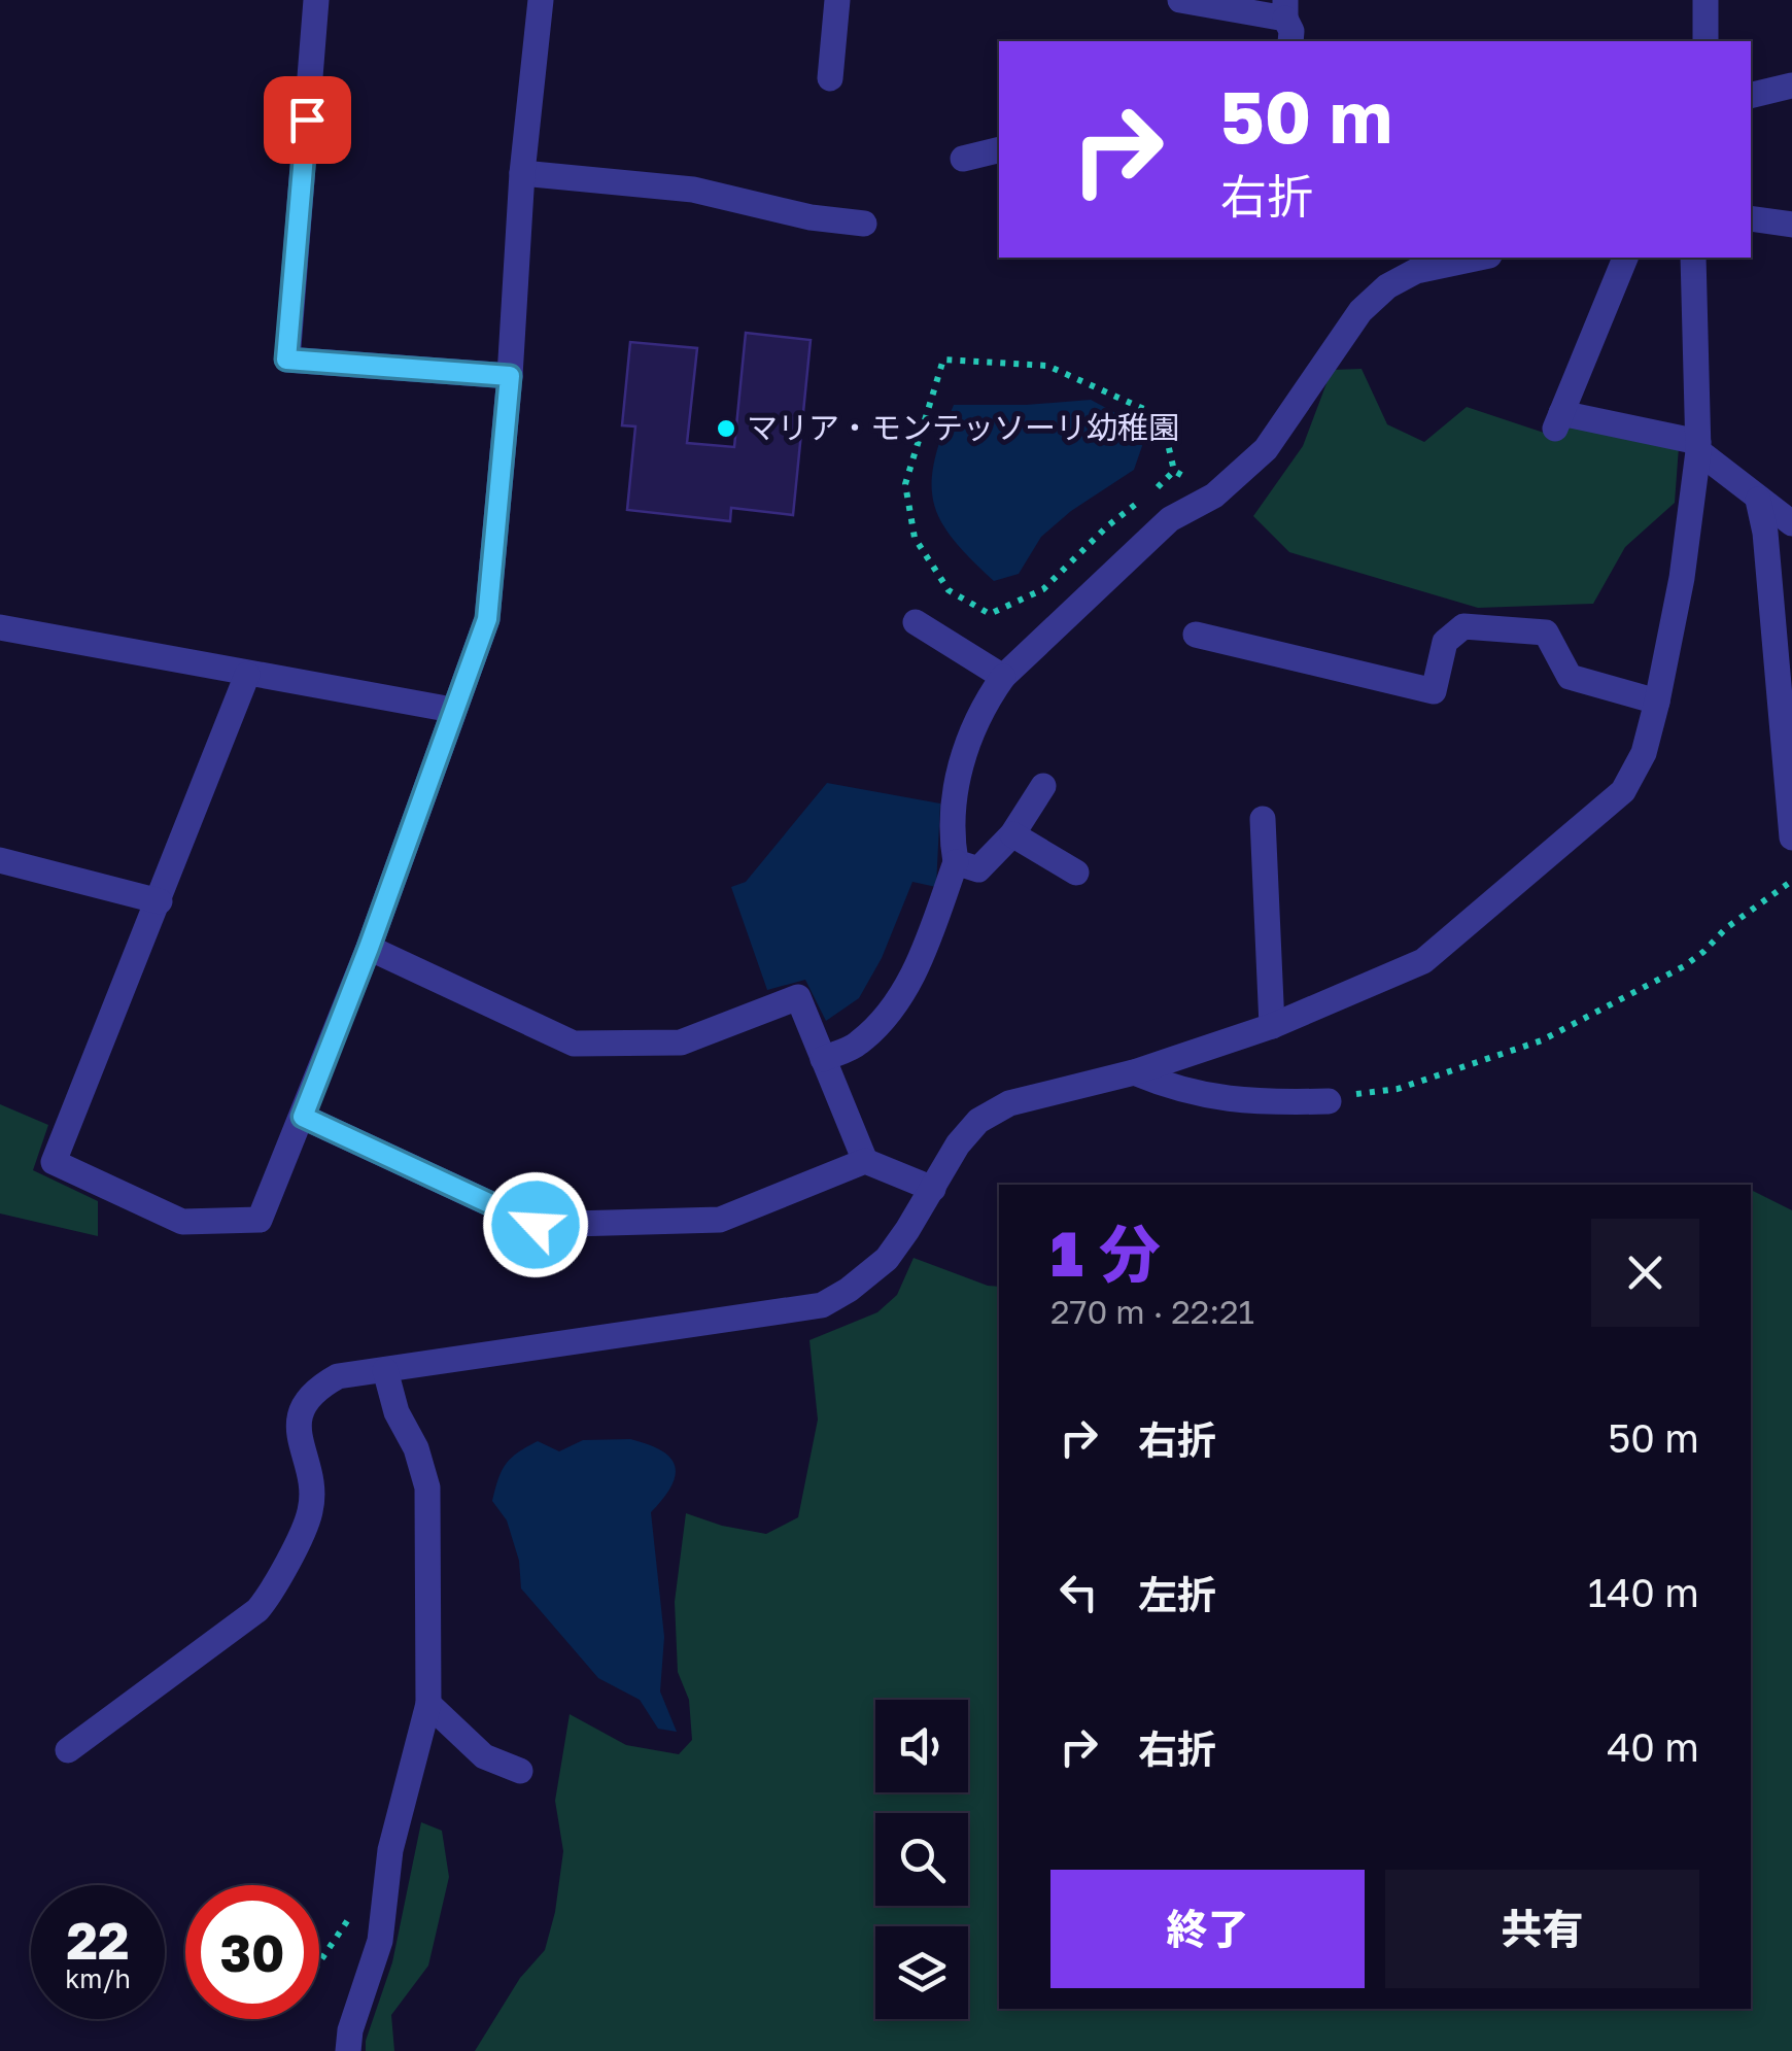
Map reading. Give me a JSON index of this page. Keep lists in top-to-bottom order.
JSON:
{
  "places": ["マリア・モンテッソーリ幼稚園"],
  "page": {
    "turn": ["50 m", "右折"],
    "heading": ["1 分", "270 m · 22:21"],
    "list": [
      {
        "name": "右折",
        "value": "50 m"
      },
      {
        "name": "左折",
        "value": "140 m"
      },
      {
        "name": "右折",
        "value": "40 m"
      }
    ],
    "buttons": ["終了", "共有"],
    "speed": "22 km/h",
    "limit": "30"
  }
}
